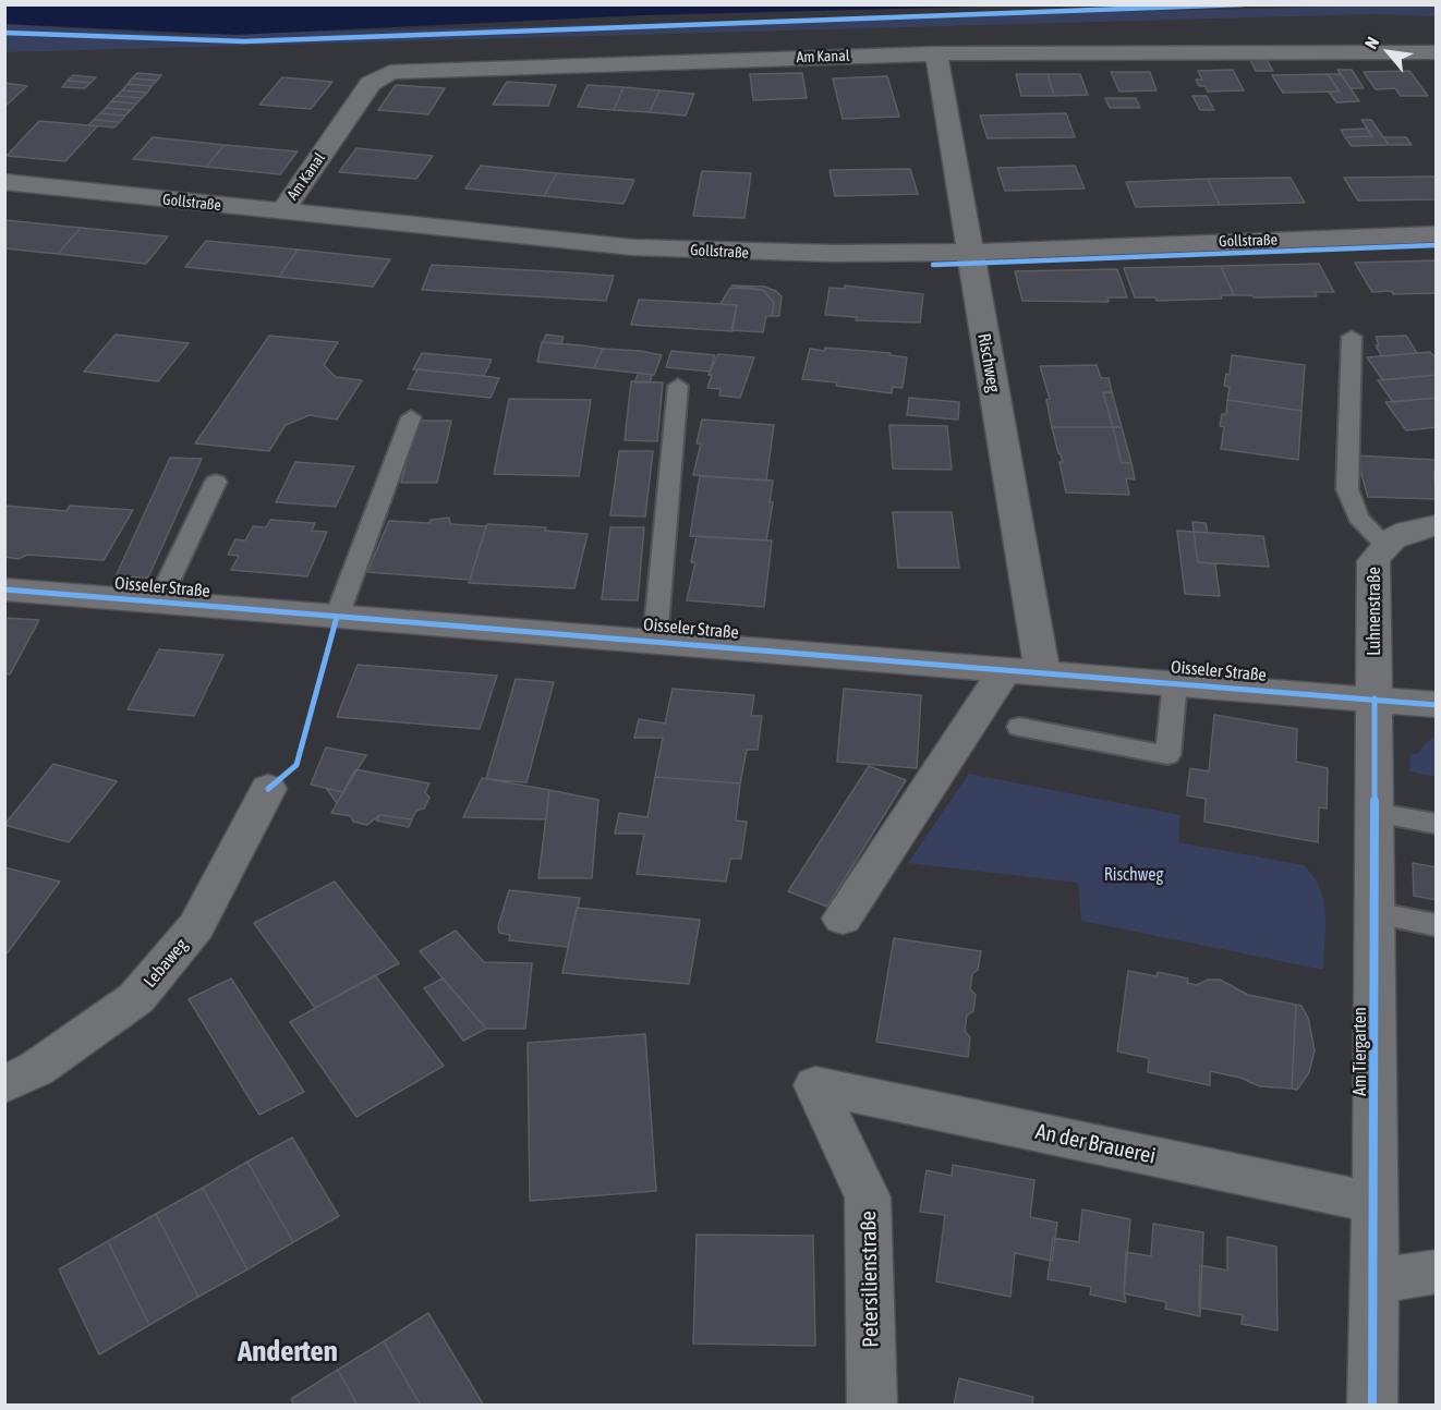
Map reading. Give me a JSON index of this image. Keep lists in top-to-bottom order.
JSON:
{
  "streets": {
    "street": [
      "Am Kanal",
      "Gollstraße",
      "Rischweg",
      "Oisseler Straße",
      "Luhnenstraße",
      "Lebaweg",
      "Am Tiergarten",
      "An der Brauerei",
      "Petersilienstraße"
    ]
  },
  "crossings": [
    ["Am Kanal", "Gollstraße"],
    ["Am Kanal", "Rischweg"],
    ["Gollstraße", "Rischweg"],
    ["Rischweg", "Oisseler Straße"],
    ["Oisseler Straße", "Luhnenstraße"],
    ["Oisseler Straße", "Am Tiergarten"],
    ["Luhnenstraße", "Am Tiergarten"],
    ["Am Tiergarten", "An der Brauerei"],
    ["An der Brauerei", "Petersilienstraße"]
  ],
  "districts": ["Anderten"],
  "parks": ["Rischweg"],
  "north": "top left"
}
